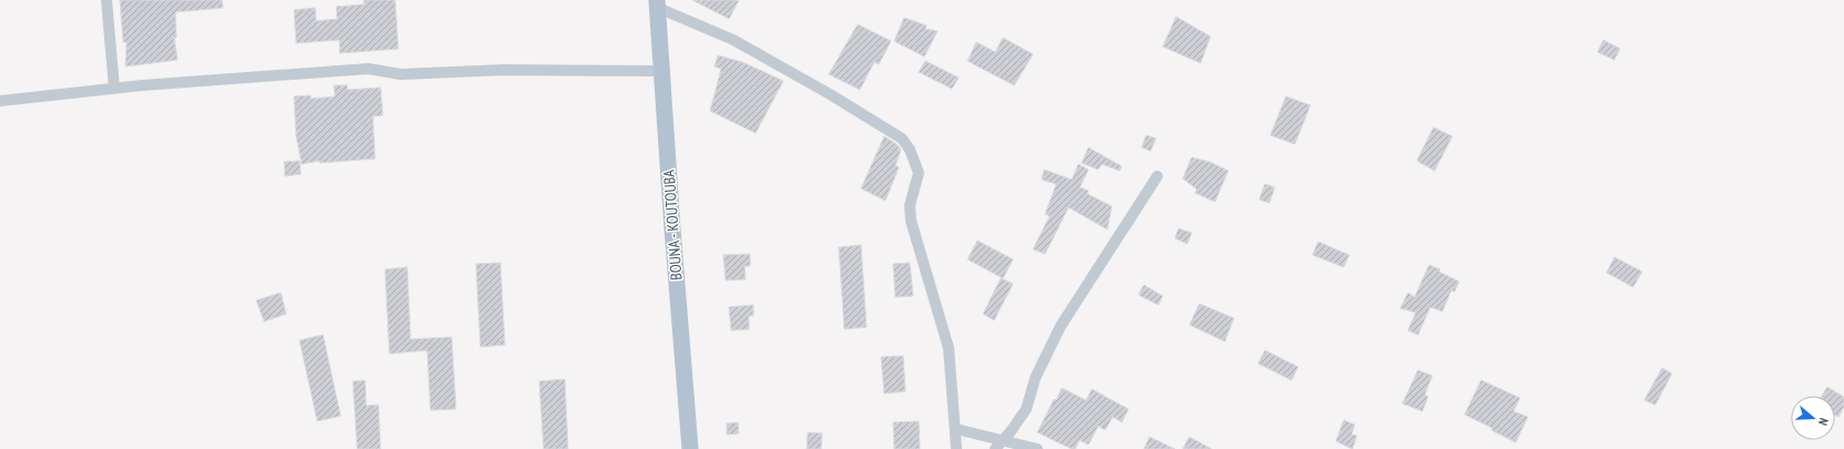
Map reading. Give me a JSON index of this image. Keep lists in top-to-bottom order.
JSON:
{
  "streets": {
    "main road": ["BOUNA - KOUTOUBA"]
  },
  "north": "right"
}
